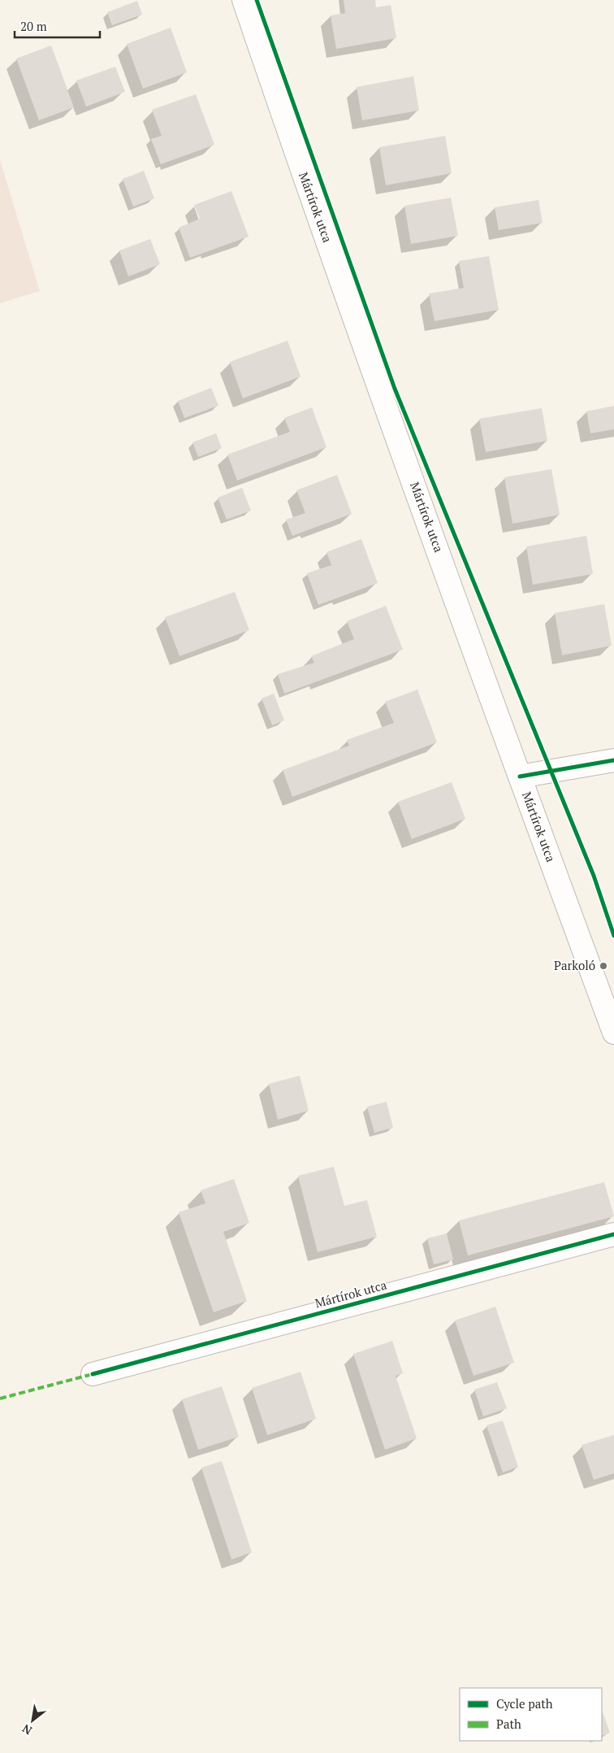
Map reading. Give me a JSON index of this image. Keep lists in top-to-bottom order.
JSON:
{
  "streets": {
    "main road": ["Mártírok utca"]
  },
  "places": ["Parkoló"],
  "legend": ["Cycle path", "Path"],
  "scale_bar": "20 m",
  "north": "bottom left"
}
